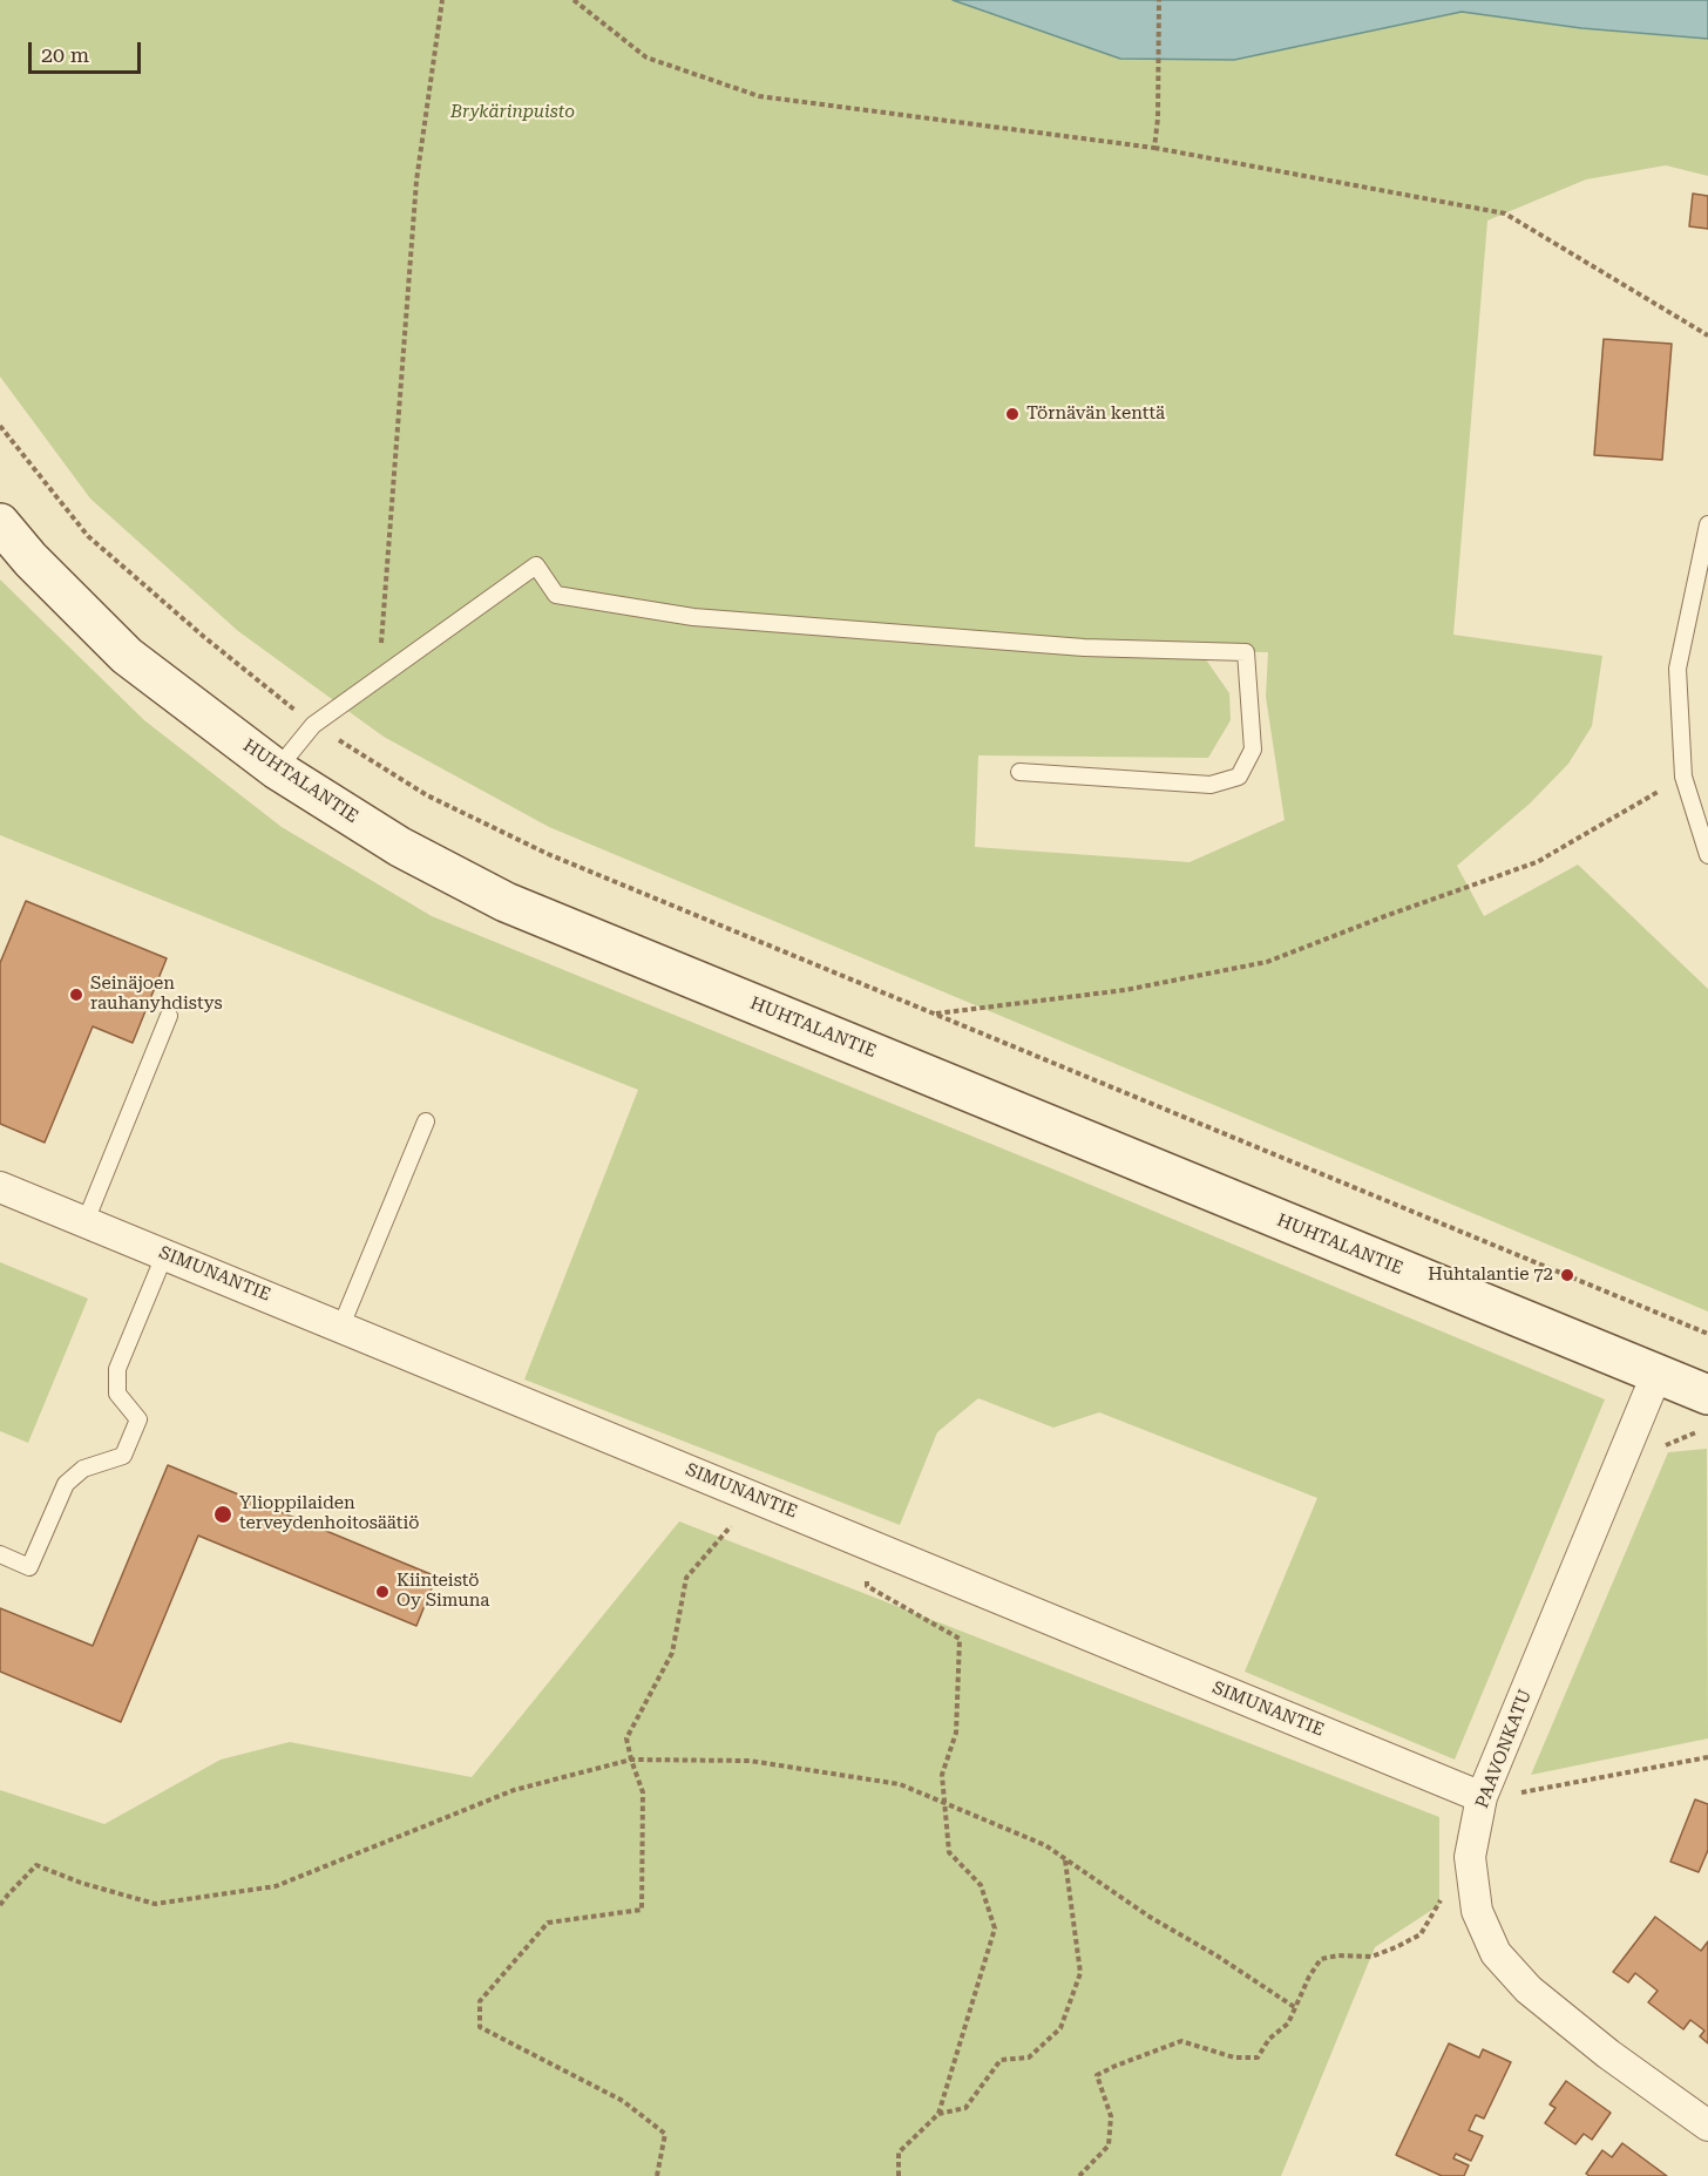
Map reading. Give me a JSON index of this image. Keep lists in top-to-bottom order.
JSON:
{
  "streets": {
    "main road": ["HUHTALANTIE"],
    "street": ["SIMUNANTIE", "PAAVONKATU"]
  },
  "crossings": [
    ["HUHTALANTIE", "PAAVONKATU"],
    ["SIMUNANTIE", "PAAVONKATU"]
  ],
  "parks": ["Brykärinpuisto"],
  "places": [
    "Törnävän kenttä",
    "Seinäjoen rauhanyhdistys",
    "Huhtalantie 72",
    "Ylioppilaiden terveydenhoitosäätiö",
    "Kiinteistö Oy Simuna"
  ],
  "scale_bar": "20 m"
}
